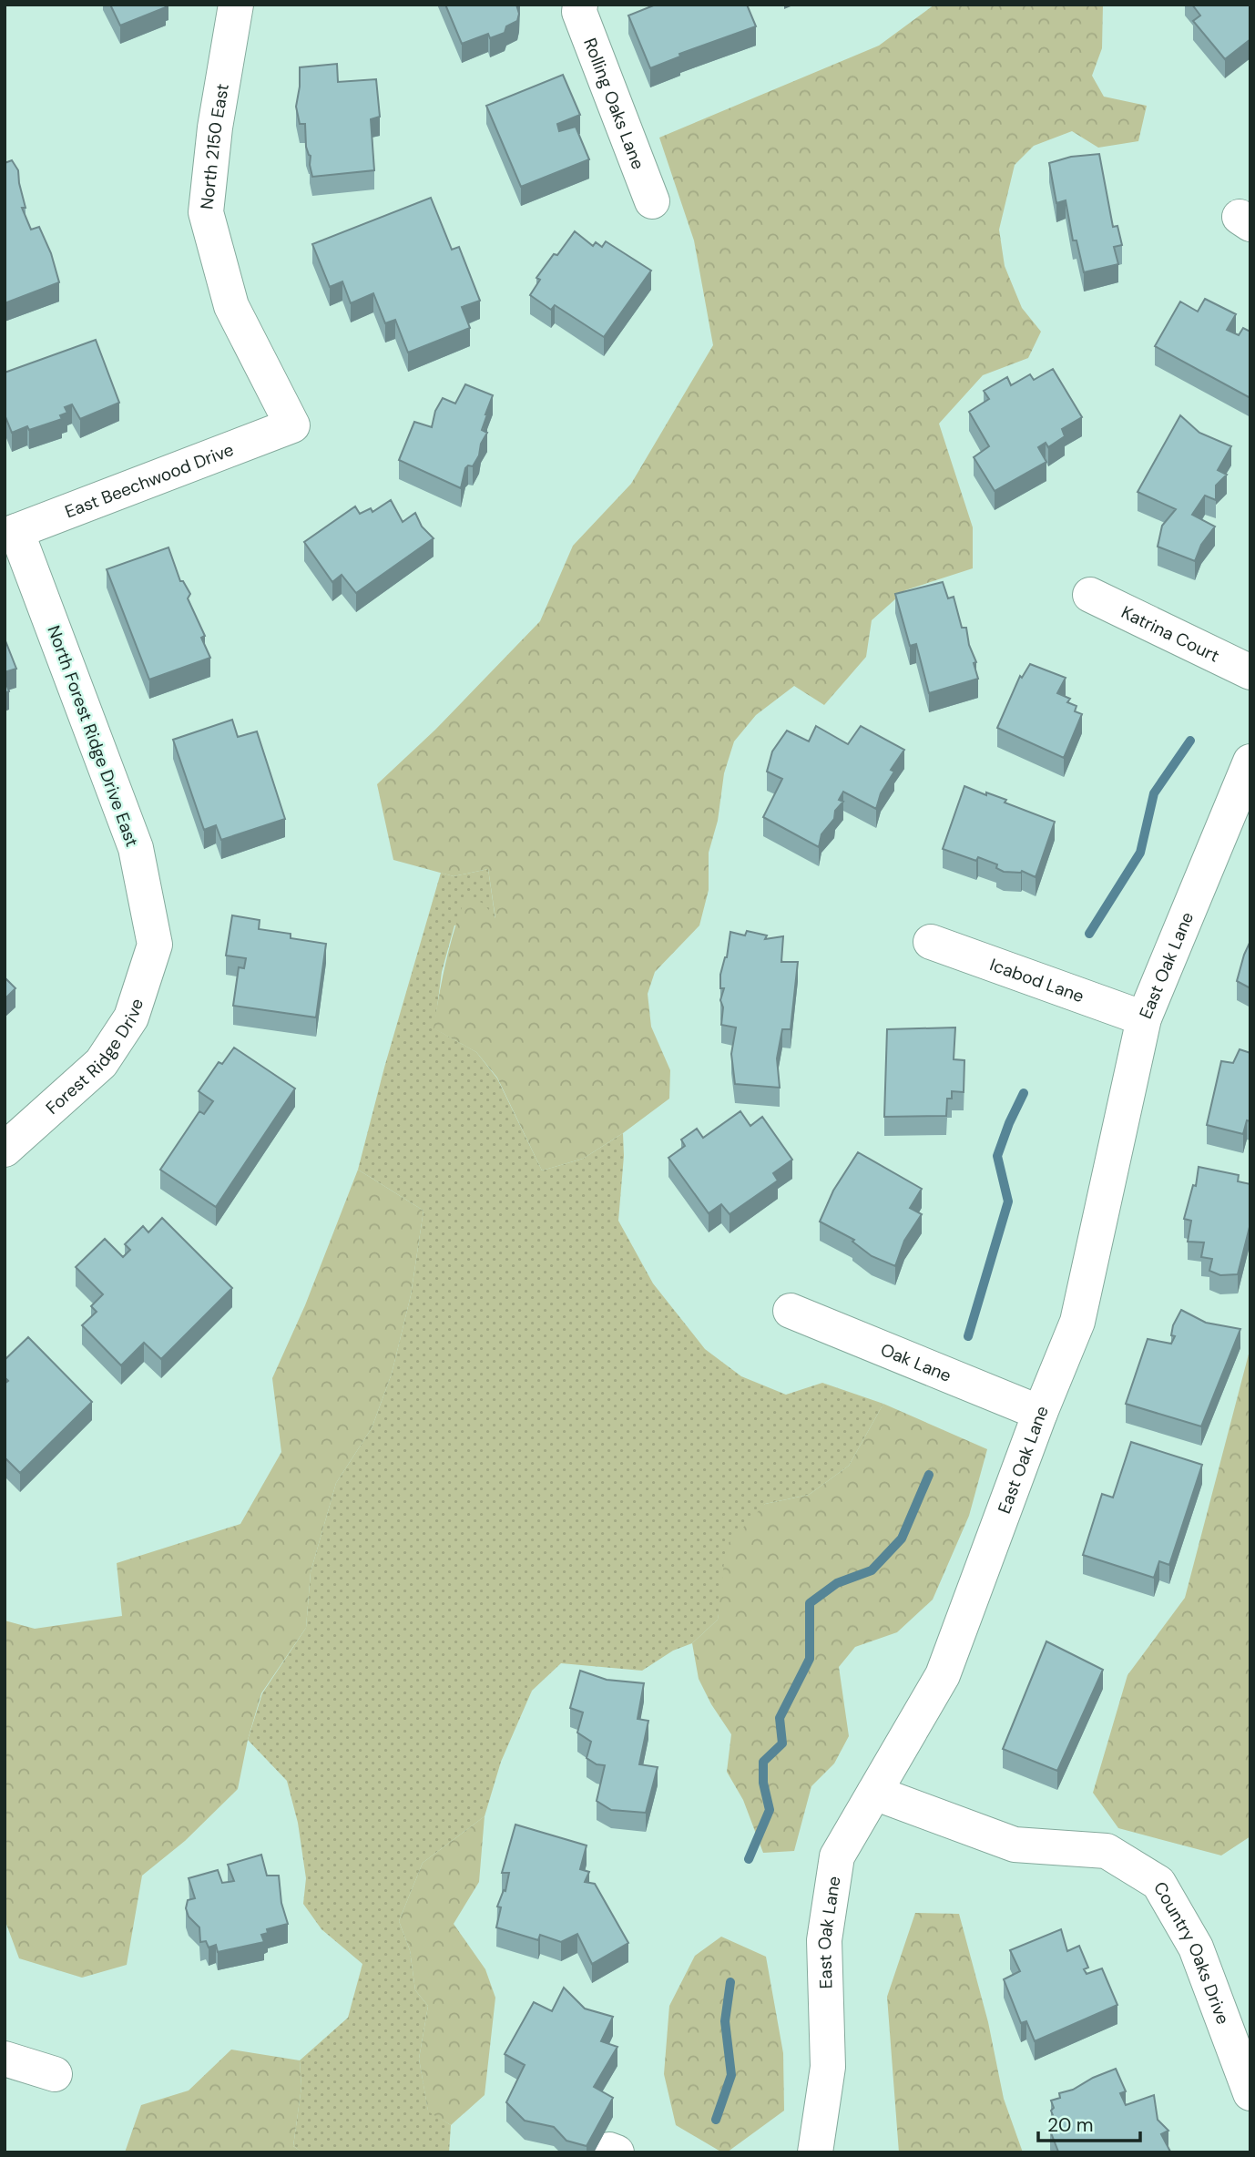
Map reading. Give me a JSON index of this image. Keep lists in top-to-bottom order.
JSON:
{
  "streets": {
    "street": [
      "Rolling Oaks Lane",
      "North 2150 East",
      "East Beechwood Drive",
      "Katrina Court",
      "North Forest Ridge Drive East",
      "East Oak Lane",
      "Icabod Lane",
      "Forest Ridge Drive",
      "Oak Lane",
      "Country Oaks Drive"
    ]
  },
  "crossings": [
    ["North 2150 East", "East Beechwood Drive"],
    ["East Beechwood Drive", "North Forest Ridge Drive East"],
    ["North Forest Ridge Drive East", "Forest Ridge Drive"],
    ["East Oak Lane", "Icabod Lane"],
    ["East Oak Lane", "Oak Lane"],
    ["East Oak Lane", "Country Oaks Drive"]
  ],
  "scale_bar": "20 m"
}
